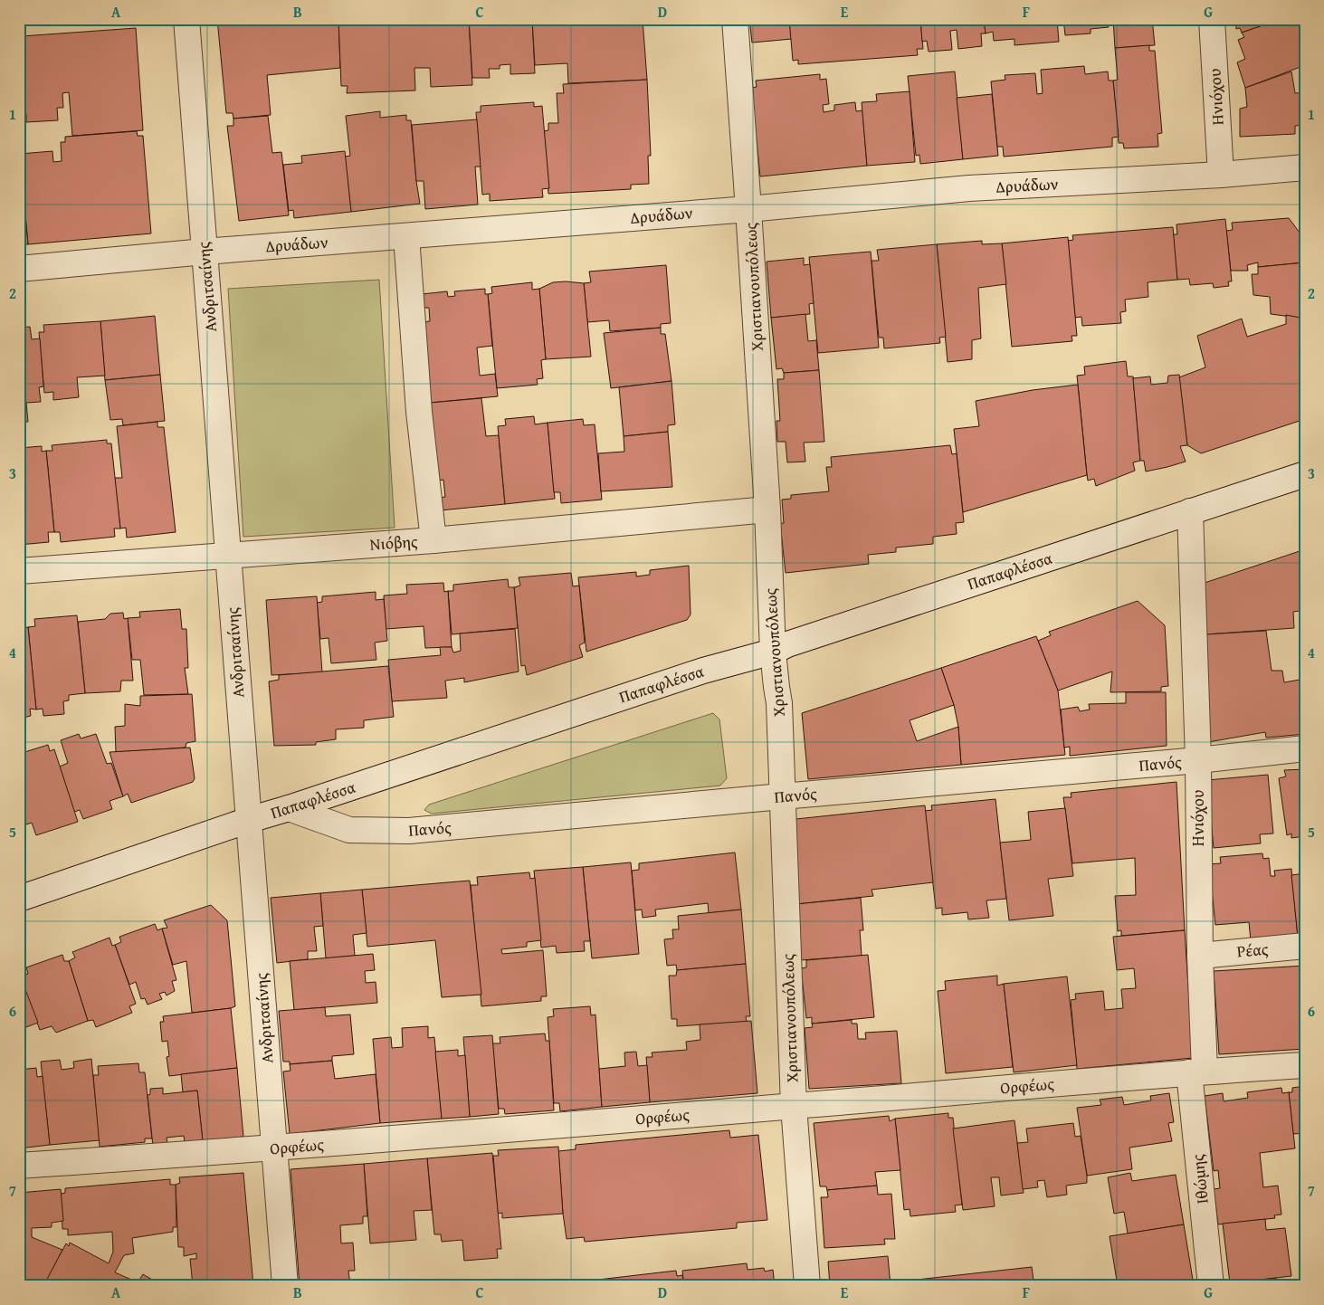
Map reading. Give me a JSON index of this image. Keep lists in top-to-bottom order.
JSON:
{
  "streets": {
    "street": [
      "Ηνιόχου",
      "Δρυάδων",
      "Ανδριτσαίνης",
      "Χριστιανουπόλεως",
      "Νιόβης",
      "Παπαφλέσσα",
      "Πανός",
      "Ρέας",
      "Ορφέως",
      "Ιθώμης"
    ]
  },
  "crossings": [
    ["Ηνιόχου", "Δρυάδων"],
    ["Ηνιόχου", "Παπαφλέσσα"],
    ["Ηνιόχου", "Πανός"],
    ["Ηνιόχου", "Ρέας"],
    ["Ηνιόχου", "Ορφέως"],
    ["Ηνιόχου", "Ιθώμης"],
    ["Δρυάδων", "Ανδριτσαίνης"],
    ["Δρυάδων", "Χριστιανουπόλεως"],
    ["Ανδριτσαίνης", "Νιόβης"],
    ["Ανδριτσαίνης", "Παπαφλέσσα"],
    ["Ανδριτσαίνης", "Ορφέως"],
    ["Χριστιανουπόλεως", "Νιόβης"],
    ["Χριστιανουπόλεως", "Παπαφλέσσα"],
    ["Χριστιανουπόλεως", "Πανός"],
    ["Χριστιανουπόλεως", "Ορφέως"],
    ["Παπαφλέσσα", "Πανός"],
    ["Ορφέως", "Ιθώμης"]
  ],
  "grid": {
    "columns": [
      "A",
      "B",
      "C",
      "D",
      "E",
      "F",
      "G"
    ],
    "rows": [
      "1",
      "2",
      "3",
      "4",
      "5",
      "6",
      "7"
    ]
  }
}
